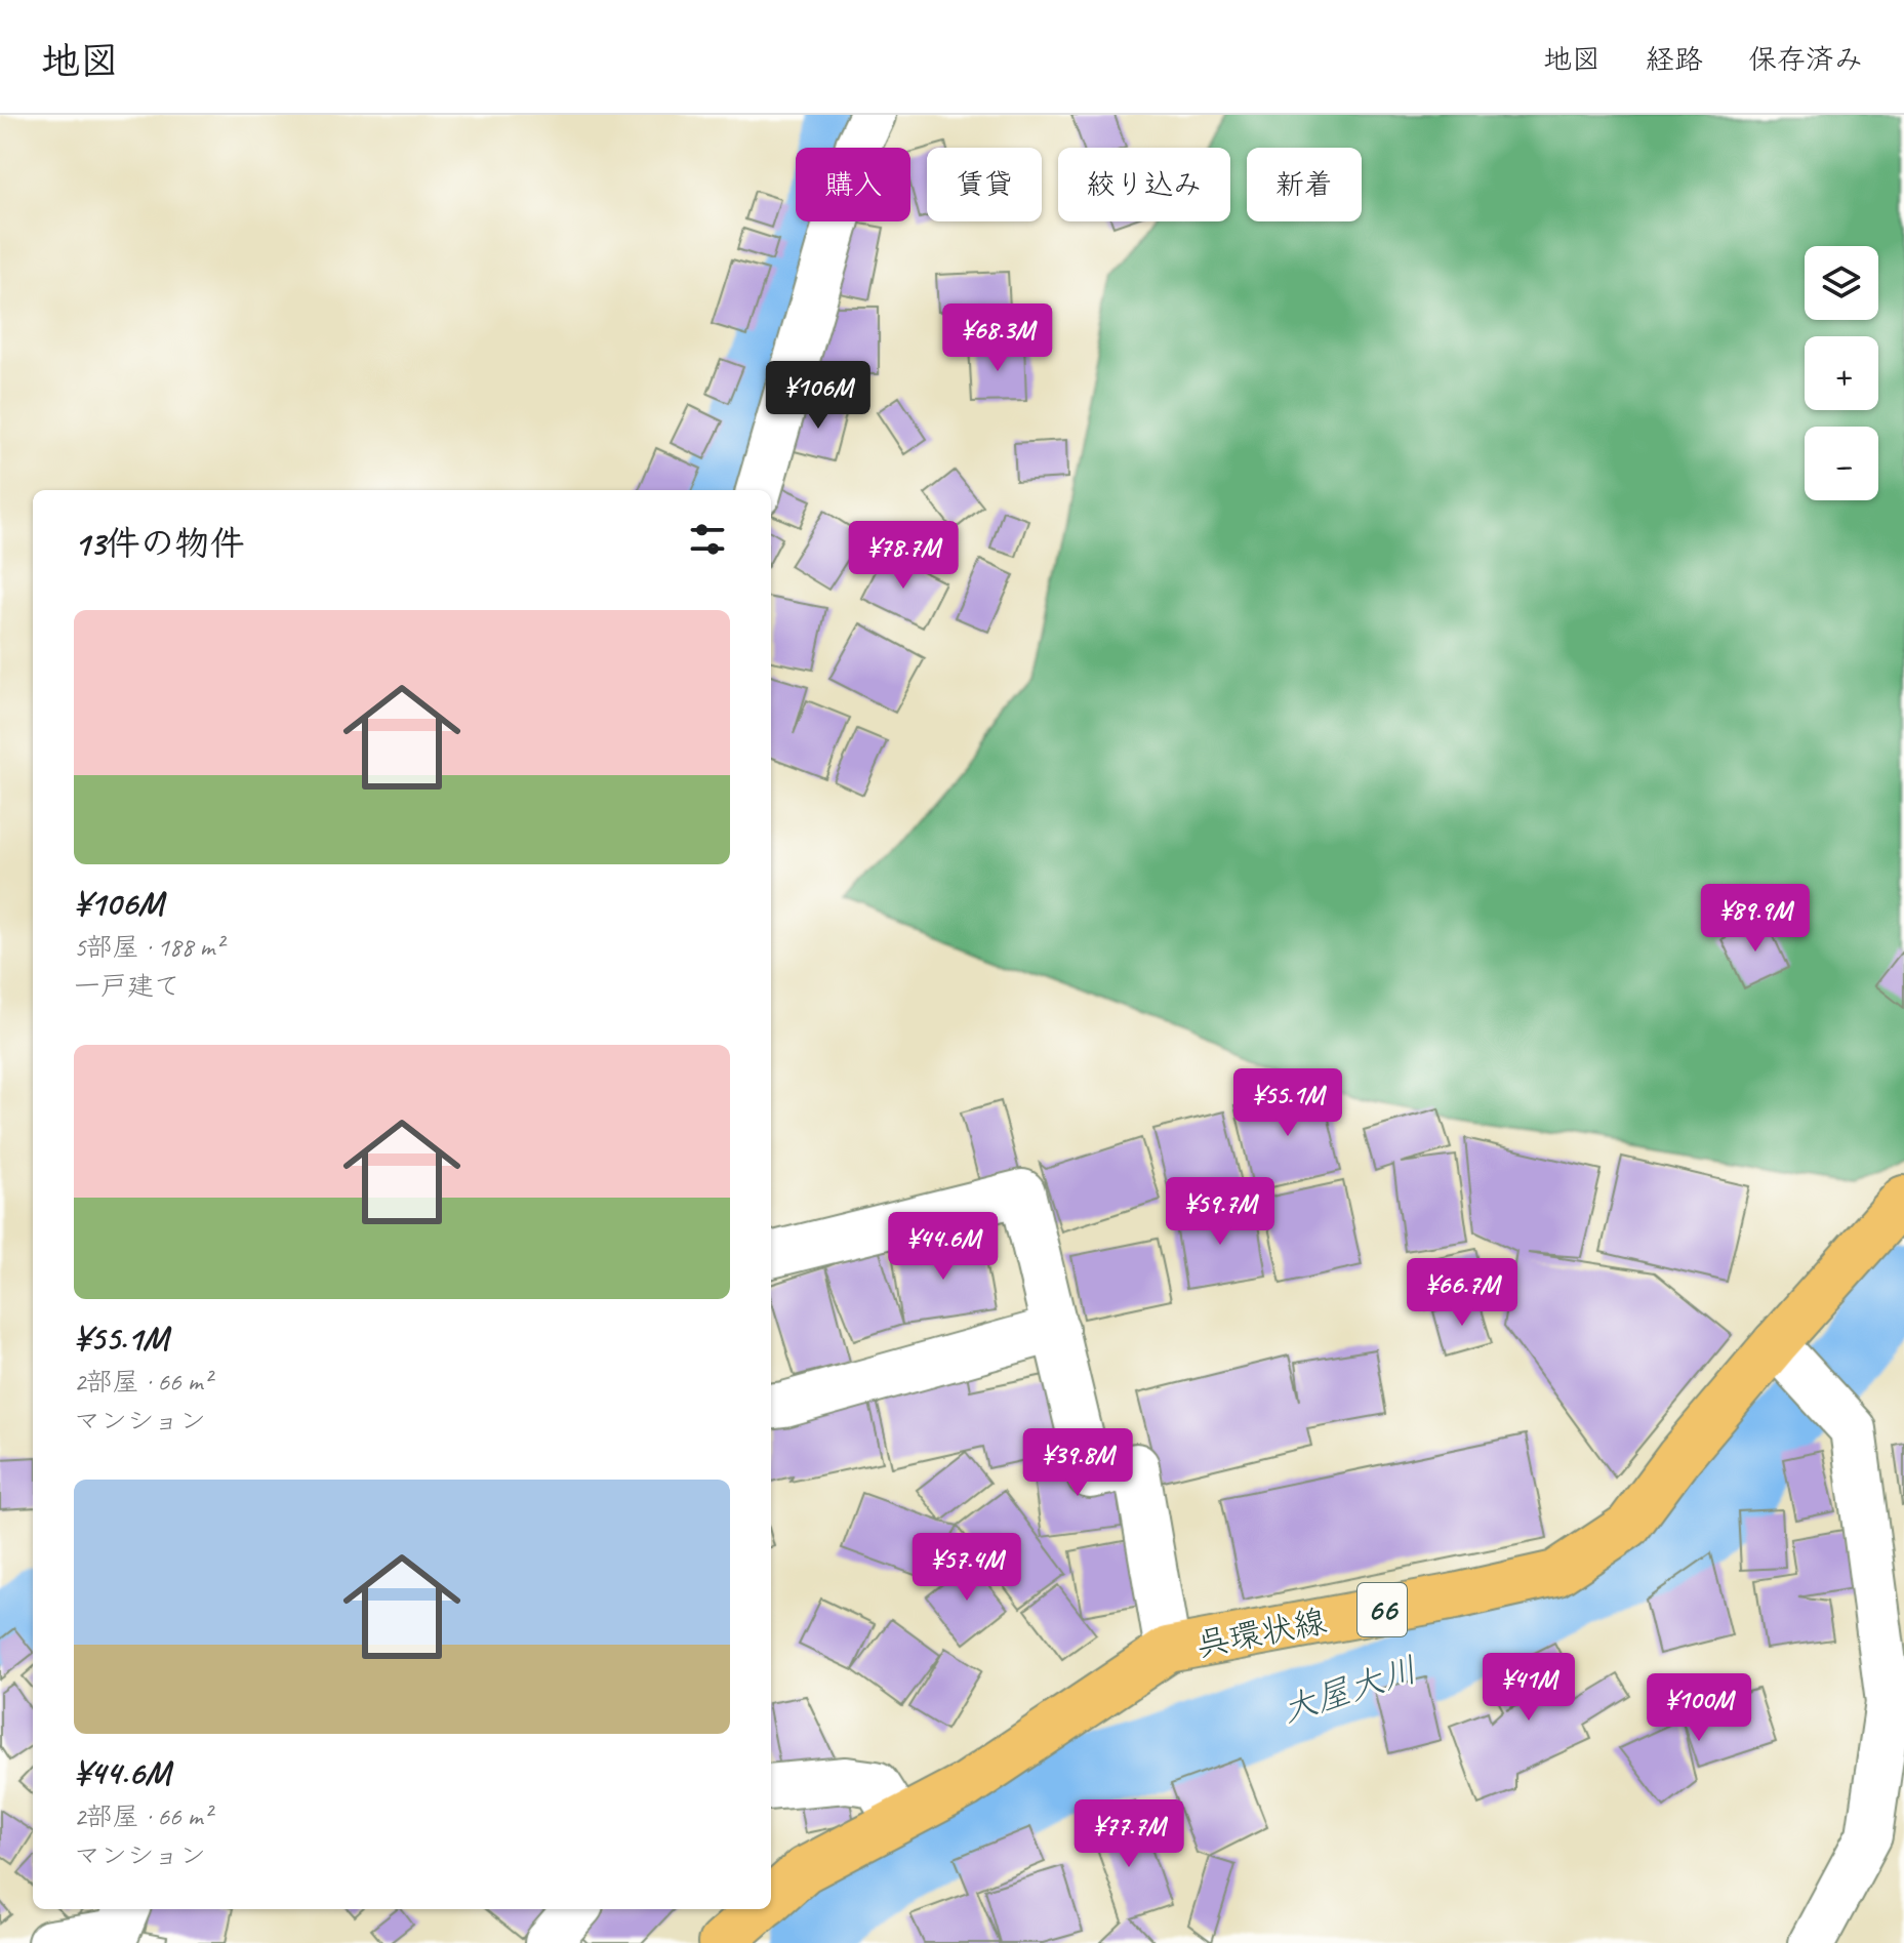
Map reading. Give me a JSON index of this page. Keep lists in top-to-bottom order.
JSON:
{
  "streets": {
    "main road": ["66", "呉環状線"]
  },
  "water": ["大屋大川"],
  "page": {
    "header": "地図",
    "nav": ["地図", "経路", "保存済み"],
    "chip": [
      "購入",
      "賃貸",
      "絞り込み",
      "新着"
    ],
    "map_buttons": ["+", "−"],
    "price": [
      "¥68.3M",
      "¥106M",
      "¥78.7M",
      "¥89.9M",
      "¥55.1M",
      "¥59.7M",
      "¥44.6M",
      "¥66.7M",
      "¥39.8M",
      "¥57.4M",
      "¥41M",
      "¥100M",
      "¥77.7M"
    ],
    "heading": "13件の物件",
    "list": [
      {
        "name": "¥106M",
        "note": "5部屋 · 188 m² · 一戸建て"
      },
      {
        "name": "¥55.1M",
        "note": "2部屋 · 66 m² · マンション"
      },
      {
        "name": "¥44.6M",
        "note": "2部屋 · 66 m² · マンション"
      }
    ]
  }
}
